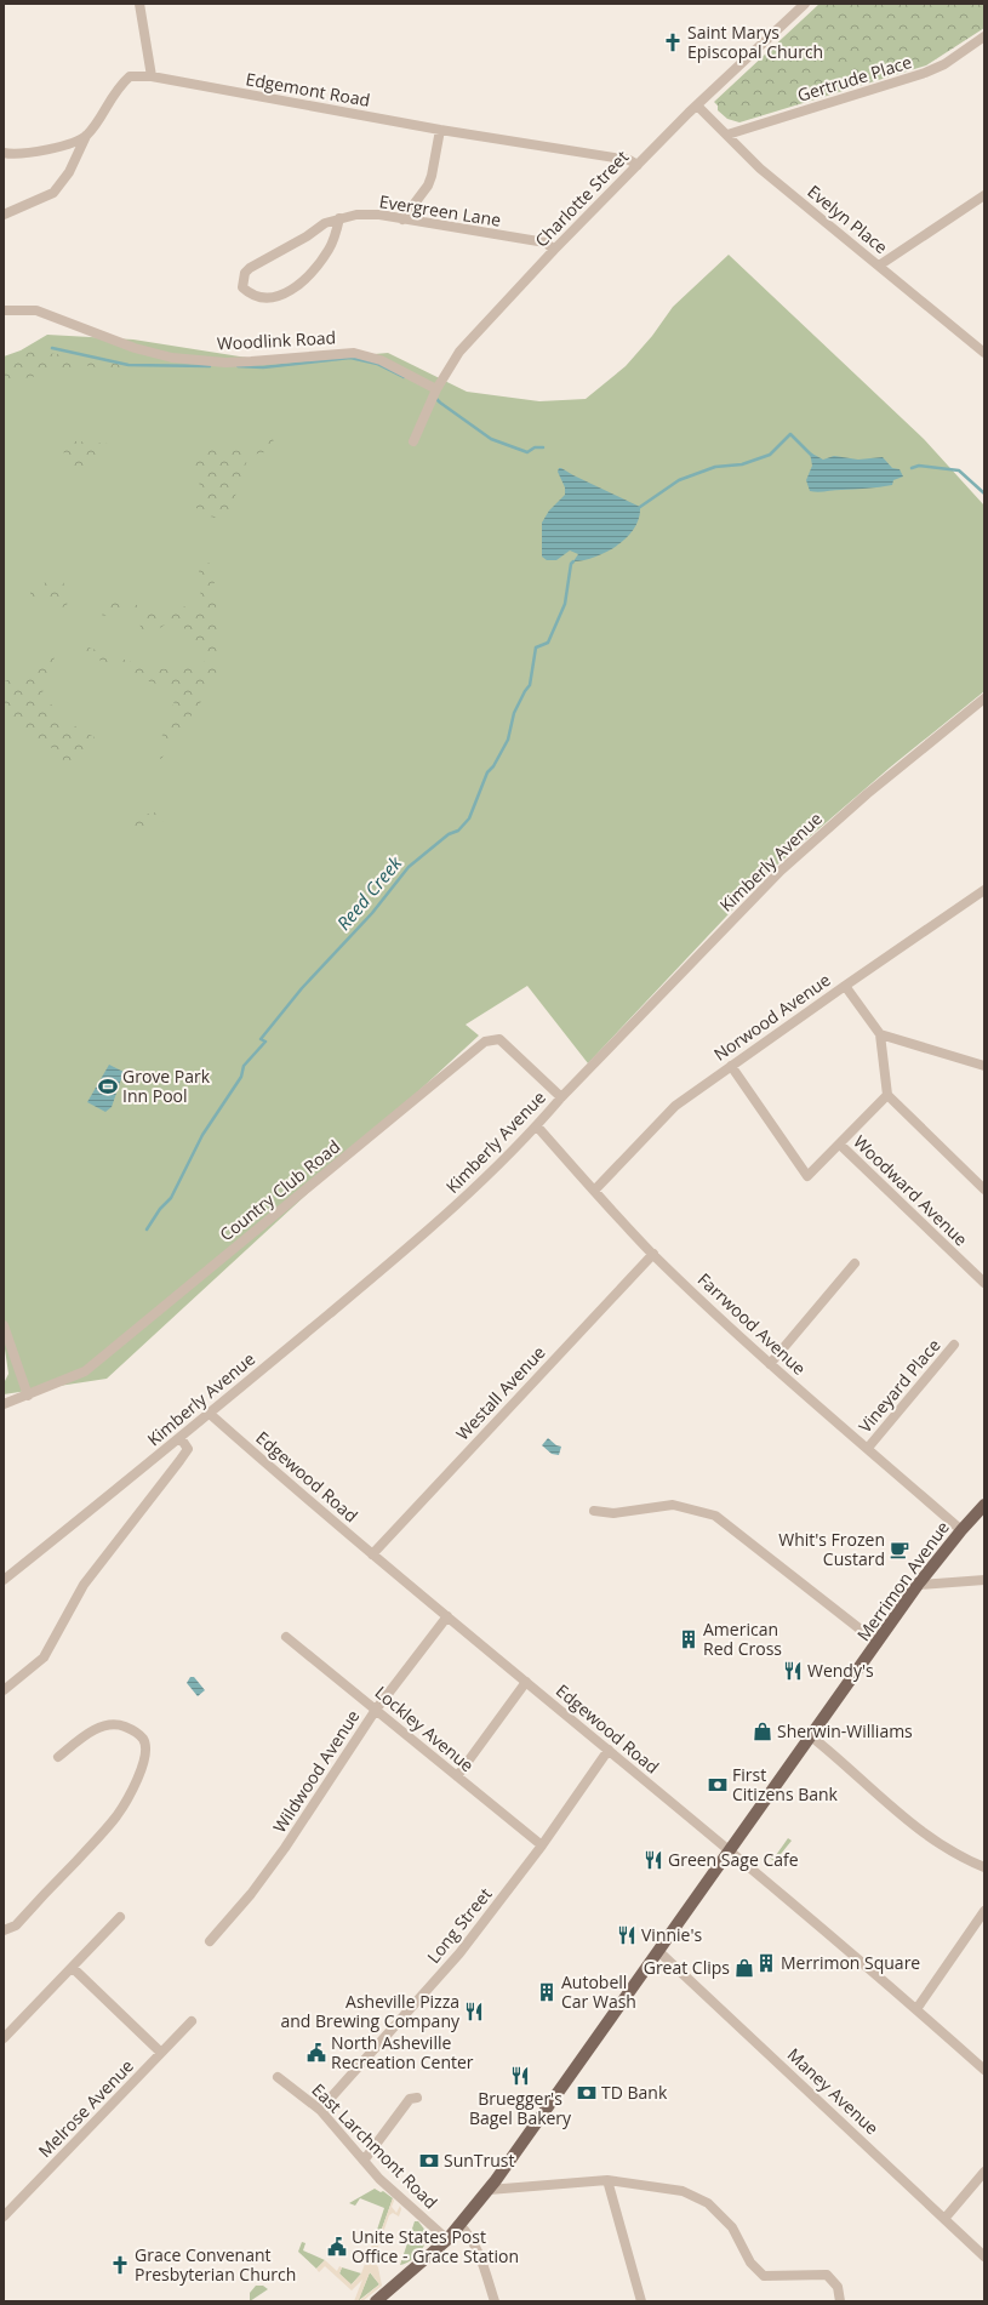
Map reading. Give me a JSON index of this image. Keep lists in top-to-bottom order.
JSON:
{
  "streets": {
    "main road": ["Merrimon Avenue"],
    "street": [
      "Gertrude Place",
      "Edgemont Road",
      "Charlotte Street",
      "Evergreen Lane",
      "Evelyn Place",
      "Woodlink Road",
      "Kimberly Avenue",
      "Norwood Avenue",
      "Country Club Road",
      "Woodward Avenue",
      "Farrwood Avenue",
      "Vineyard Place",
      "Westall Avenue",
      "Edgewood Road",
      "Lockley Avenue",
      "Wildwood Avenue",
      "Long Street",
      "Maney Avenue",
      "Melrose Avenue",
      "East Larchmont Road"
    ]
  },
  "crossings": [
    ["Gertrude Place", "Evelyn Place"],
    ["Edgemont Road", "Charlotte Street"],
    ["Charlotte Street", "Evergreen Lane"],
    ["Charlotte Street", "Evelyn Place"],
    ["Charlotte Street", "Woodlink Road"],
    ["Kimberly Avenue", "Country Club Road"],
    ["Kimberly Avenue", "Farrwood Avenue"],
    ["Kimberly Avenue", "Edgewood Road"],
    ["Norwood Avenue", "Woodward Avenue"],
    ["Norwood Avenue", "Farrwood Avenue"],
    ["Farrwood Avenue", "Vineyard Place"],
    ["Farrwood Avenue", "Westall Avenue"],
    ["Farrwood Avenue", "Merrimon Avenue"],
    ["Westall Avenue", "Edgewood Road"],
    ["Edgewood Road", "Merrimon Avenue"],
    ["Edgewood Road", "Wildwood Avenue"],
    ["Edgewood Road", "Long Street"],
    ["Merrimon Avenue", "Maney Avenue"],
    ["Merrimon Avenue", "East Larchmont Road"],
    ["Lockley Avenue", "Wildwood Avenue"],
    ["Lockley Avenue", "Long Street"],
    ["Long Street", "East Larchmont Road"]
  ],
  "water": ["Reed Creek"],
  "places": {
    "church": ["Saint Marys Episcopal Church", "Grace Convenant Presbyterian Church"],
    "sports": ["Grove Park Inn Pool"],
    "cafe": ["Whit's Frozen Custard"],
    "building": ["American Red Cross", "Merrimon Square", "Autobell Car Wash"],
    "restaurant": [
      "Wendy's",
      "Green Sage Cafe",
      "Vinnie's",
      "Asheville Pizza and Brewing Company",
      "Bruegger's Bagel Bakery"
    ],
    "shop": ["Sherwin-Williams", "Great Clips"],
    "bank": ["First Citizens Bank", "TD Bank", "SunTrust"],
    "public building": ["North Asheville Recreation Center", "Unite States Post Office - Grace Station"]
  }
}
